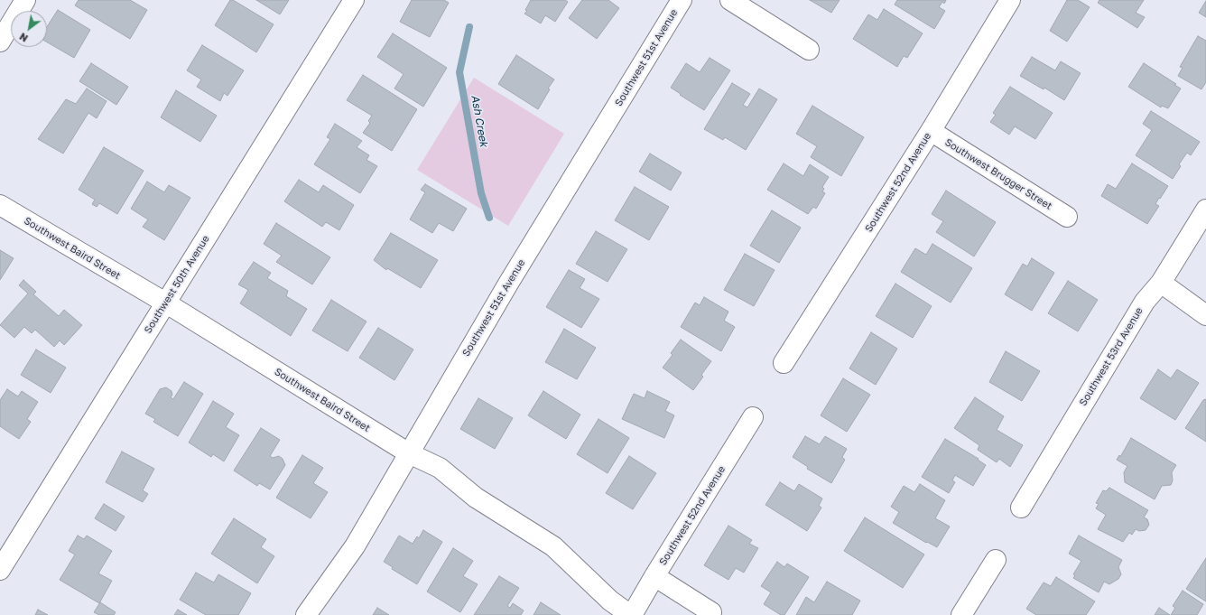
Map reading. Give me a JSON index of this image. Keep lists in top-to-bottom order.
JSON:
{
  "streets": {
    "street": [
      "Southwest 51st Avenue",
      "Southwest Brugger Street",
      "Southwest 52nd Avenue",
      "Southwest Baird Street",
      "Southwest 50th Avenue",
      "Southwest 53rd Avenue"
    ]
  },
  "crossings": [
    ["Southwest 51st Avenue", "Southwest Baird Street"],
    ["Southwest Brugger Street", "Southwest 52nd Avenue"],
    ["Southwest 52nd Avenue", "Southwest Baird Street"],
    ["Southwest Baird Street", "Southwest 50th Avenue"]
  ],
  "water": ["Ash Creek"],
  "north": "bottom left"
}
